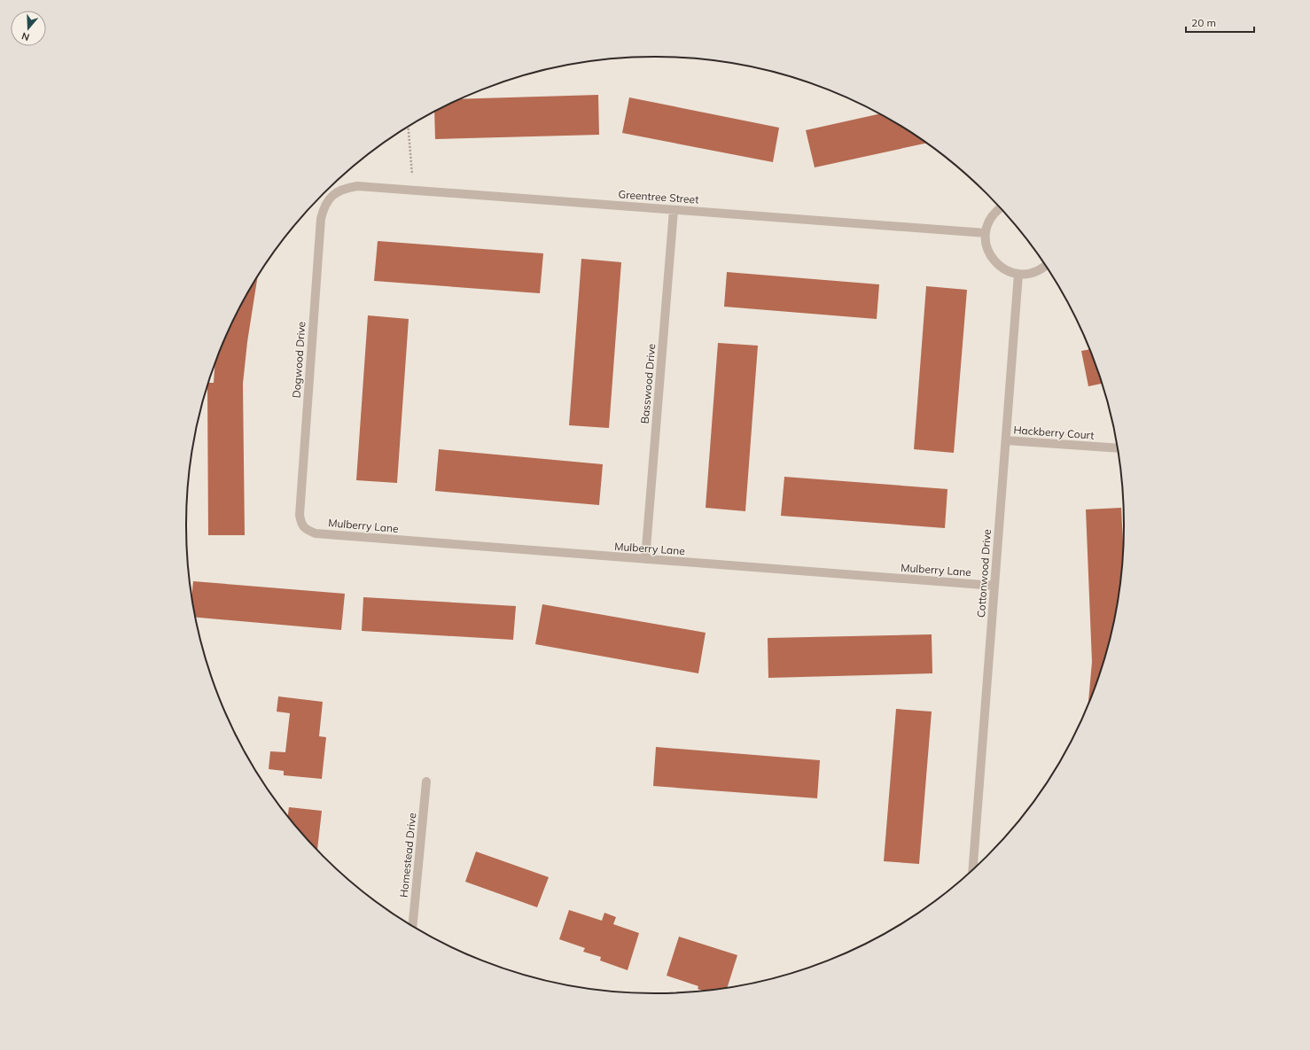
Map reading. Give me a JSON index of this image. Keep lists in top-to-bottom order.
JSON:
{
  "streets": {
    "street": [
      "Greentree Street",
      "Dogwood Drive",
      "Basswood Drive",
      "Hackberry Court",
      "Mulberry Lane",
      "Cottonwood Drive",
      "Homestead Drive"
    ]
  },
  "crossings": [
    ["Greentree Street", "Dogwood Drive"],
    ["Greentree Street", "Basswood Drive"],
    ["Dogwood Drive", "Mulberry Lane"],
    ["Basswood Drive", "Mulberry Lane"],
    ["Hackberry Court", "Cottonwood Drive"],
    ["Mulberry Lane", "Cottonwood Drive"]
  ],
  "scale_bar": "20 m",
  "north": "bottom"
}
